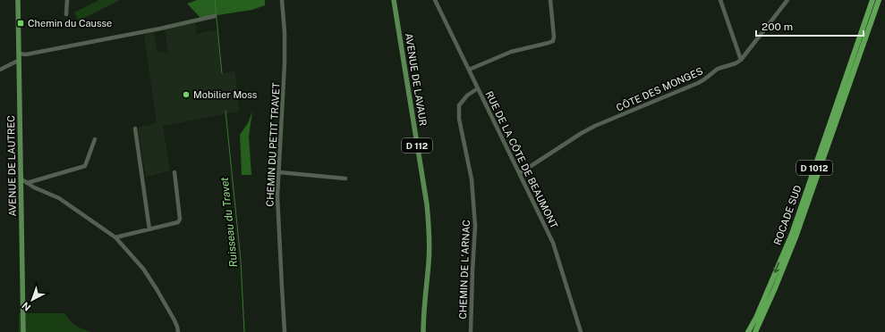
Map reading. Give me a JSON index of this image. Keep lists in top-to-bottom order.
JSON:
{
  "streets": {
    "highway": ["D 1012", "ROCADE SUD"],
    "main road": ["AVENUE DE LAVAUR", "D 112", "AVENUE DE LAUTREC"],
    "street": [
      "CÔTE DES MONGES",
      "CHEMIN DU PETIT TRAVET",
      "RUE DE LA CÔTE DE BEAUMONT",
      "CHEMIN DE L'ARNAC"
    ]
  },
  "crossings": [
    ["CÔTE DES MONGES", "RUE DE LA CÔTE DE BEAUMONT"],
    ["RUE DE LA CÔTE DE BEAUMONT", "CHEMIN DE L'ARNAC"]
  ],
  "water": ["Ruisseau du Travet"],
  "places": {
    "transit": ["Chemin du Causse"],
    "other": ["Mobilier Moss"]
  },
  "scale_bar": "200 m",
  "north": "bottom left"
}
